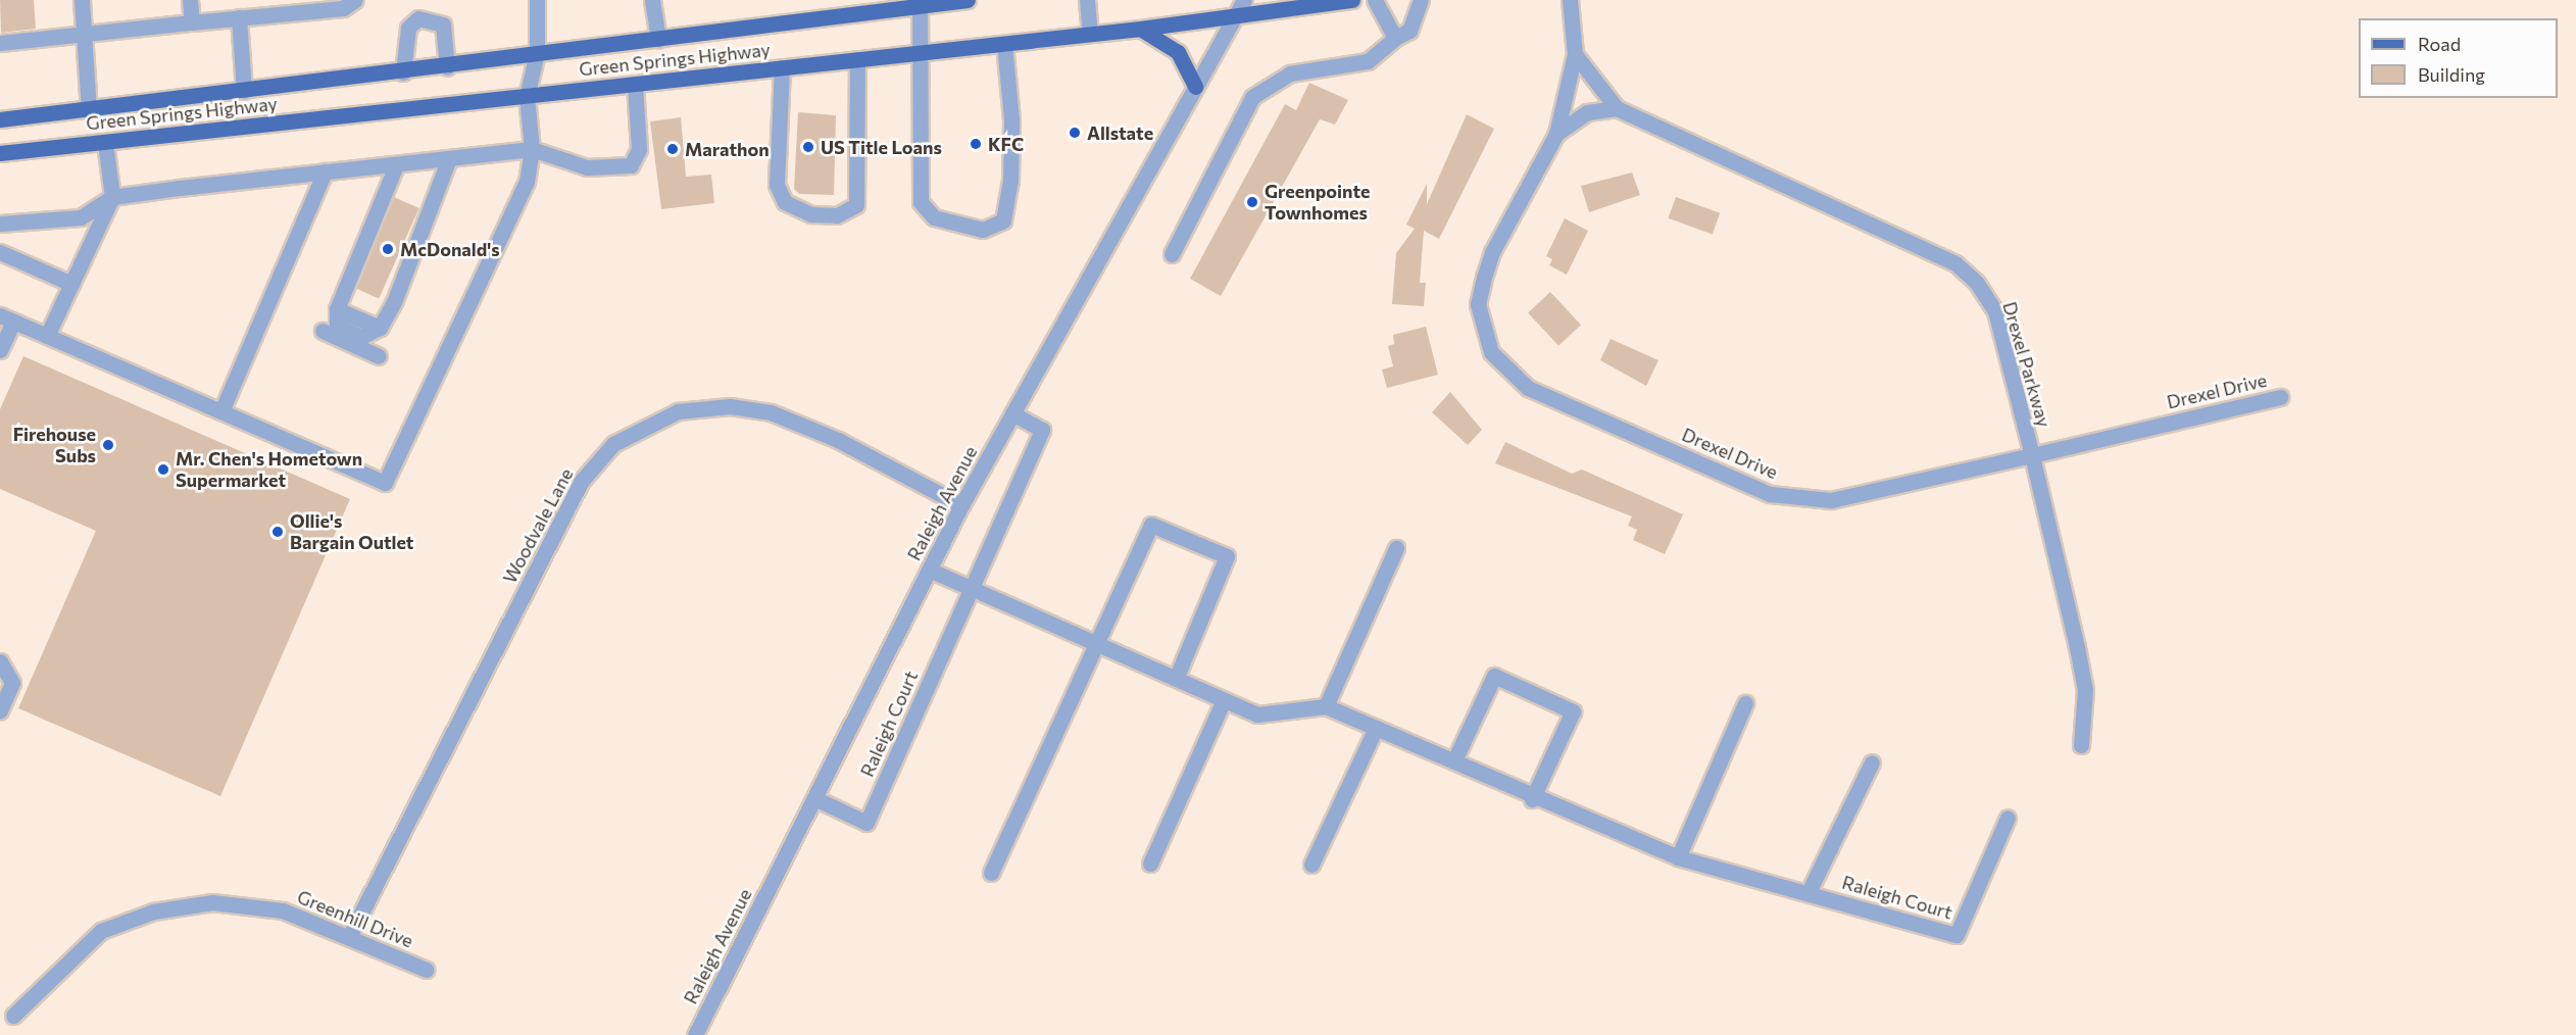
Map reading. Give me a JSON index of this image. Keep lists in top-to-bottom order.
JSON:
{
  "streets": {
    "main road": ["Green Springs Highway"],
    "street": [
      "Drexel Parkway",
      "Drexel Drive",
      "Raleigh Avenue",
      "Woodvale Lane",
      "Raleigh Court",
      "Greenhill Drive"
    ]
  },
  "crossings": [
    ["Green Springs Highway", "Raleigh Avenue"],
    ["Drexel Parkway", "Drexel Drive"],
    ["Raleigh Avenue", "Woodvale Lane"],
    ["Raleigh Avenue", "Raleigh Court"],
    ["Woodvale Lane", "Greenhill Drive"]
  ],
  "places": [
    "Allstate",
    "KFC",
    "US Title Loans",
    "Marathon",
    "Greenpointe Townhomes",
    "McDonald's",
    "Firehouse Subs",
    "Mr. Chen's Hometown Supermarket",
    "Ollie's Bargain Outlet"
  ],
  "legend": ["Road", "Building"]
}
